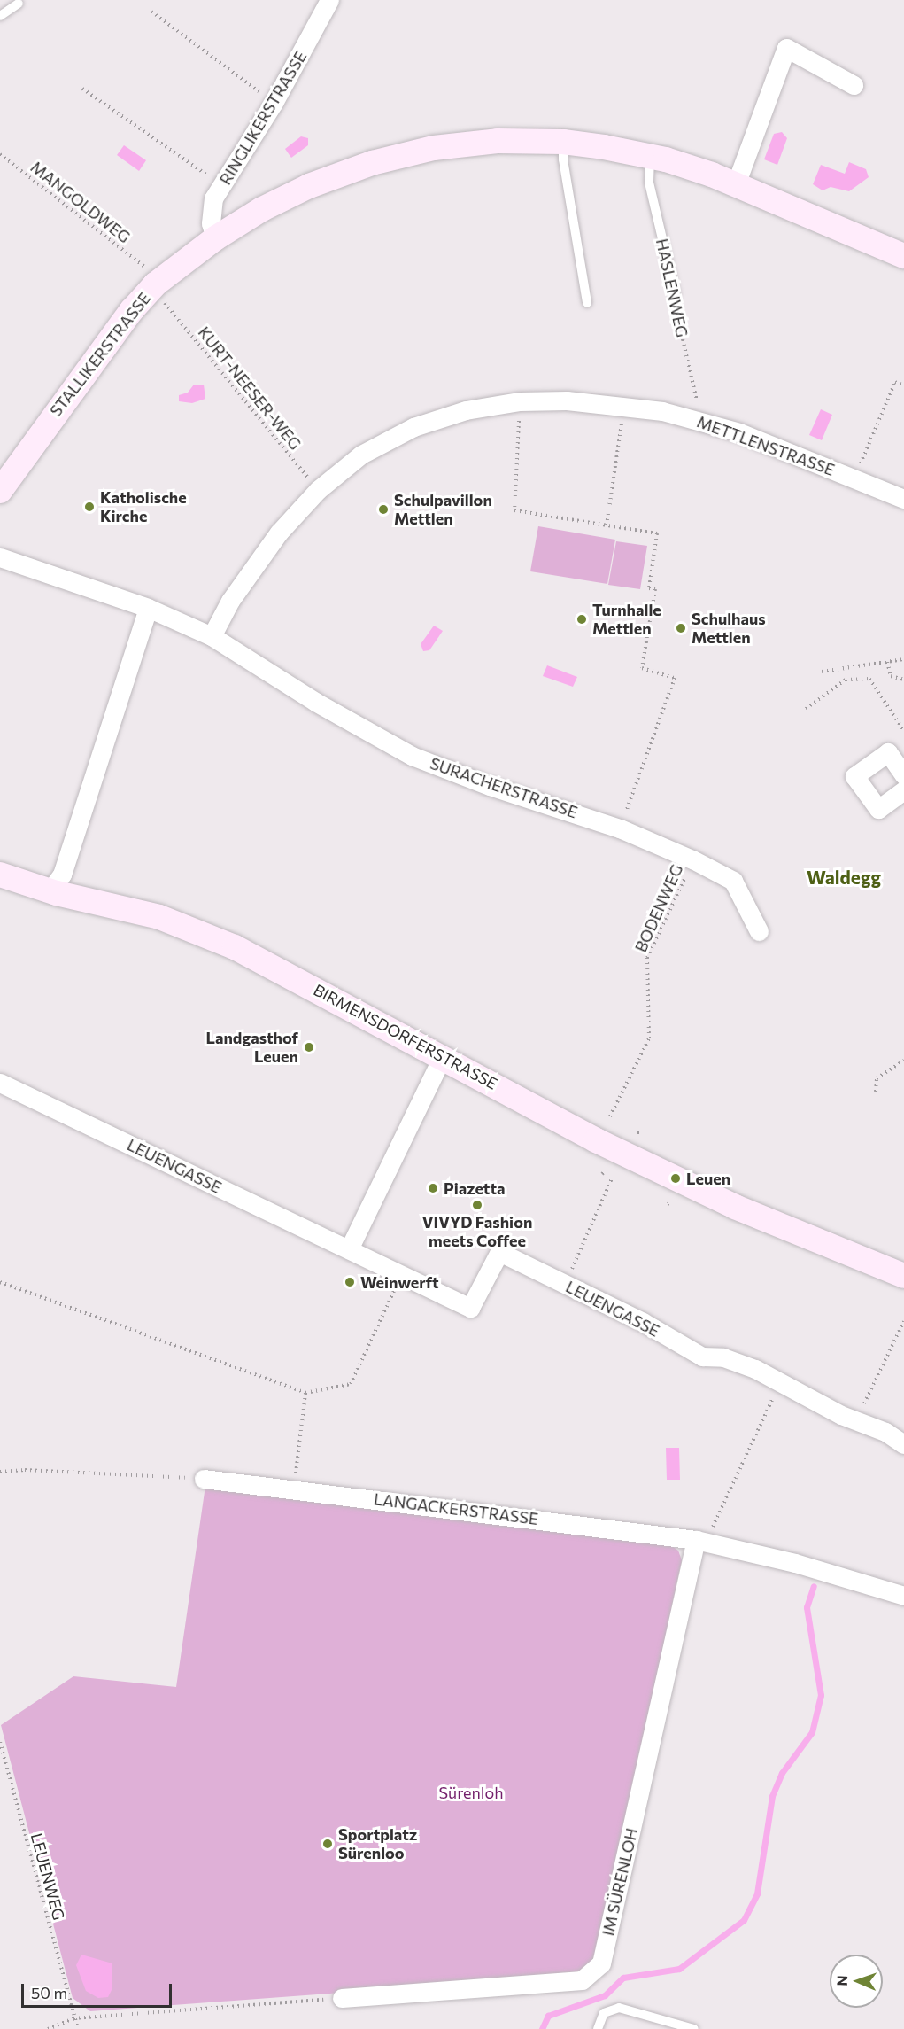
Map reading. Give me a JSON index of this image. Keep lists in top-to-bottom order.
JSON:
{
  "streets": {
    "main road": ["STALLIKERSTRASSE", "BIRMENSDORFERSTRASSE"],
    "street": [
      "RINGLIKERSTRASSE",
      "METTLENSTRASSE",
      "SURACHERSTRASSE",
      "LEUENGASSE",
      "LANGACKERSTRASSE",
      "IM SÜRENLOH"
    ],
    "lane": ["HASLENWEG"],
    "path": [
      "MANGOLDWEG",
      "KURT-NEESER-WEG",
      "BODENWEG",
      "LEUENWEG"
    ]
  },
  "crossings": [
    ["RINGLIKERSTRASSE", "STALLIKERSTRASSE"],
    ["HASLENWEG", "STALLIKERSTRASSE"],
    ["HASLENWEG", "METTLENSTRASSE"],
    ["KURT-NEESER-WEG", "METTLENSTRASSE"],
    ["METTLENSTRASSE", "SURACHERSTRASSE"],
    ["SURACHERSTRASSE", "BODENWEG"],
    ["LANGACKERSTRASSE", "IM SÜRENLOH"]
  ],
  "districts": ["Waldegg"],
  "parks": ["Sürenloh"],
  "places": [
    "Katholische Kirche",
    "Schulpavillon Mettlen",
    "Turnhalle Mettlen",
    "Schulhaus Mettlen",
    "Landgasthof Leuen",
    "Leuen",
    "Piazetta",
    "VIVYD Fashion meets Coffee",
    "Weinwerft",
    "Sportplatz Sürenloo"
  ],
  "scale_bar": "50 m",
  "north": "left"
}
